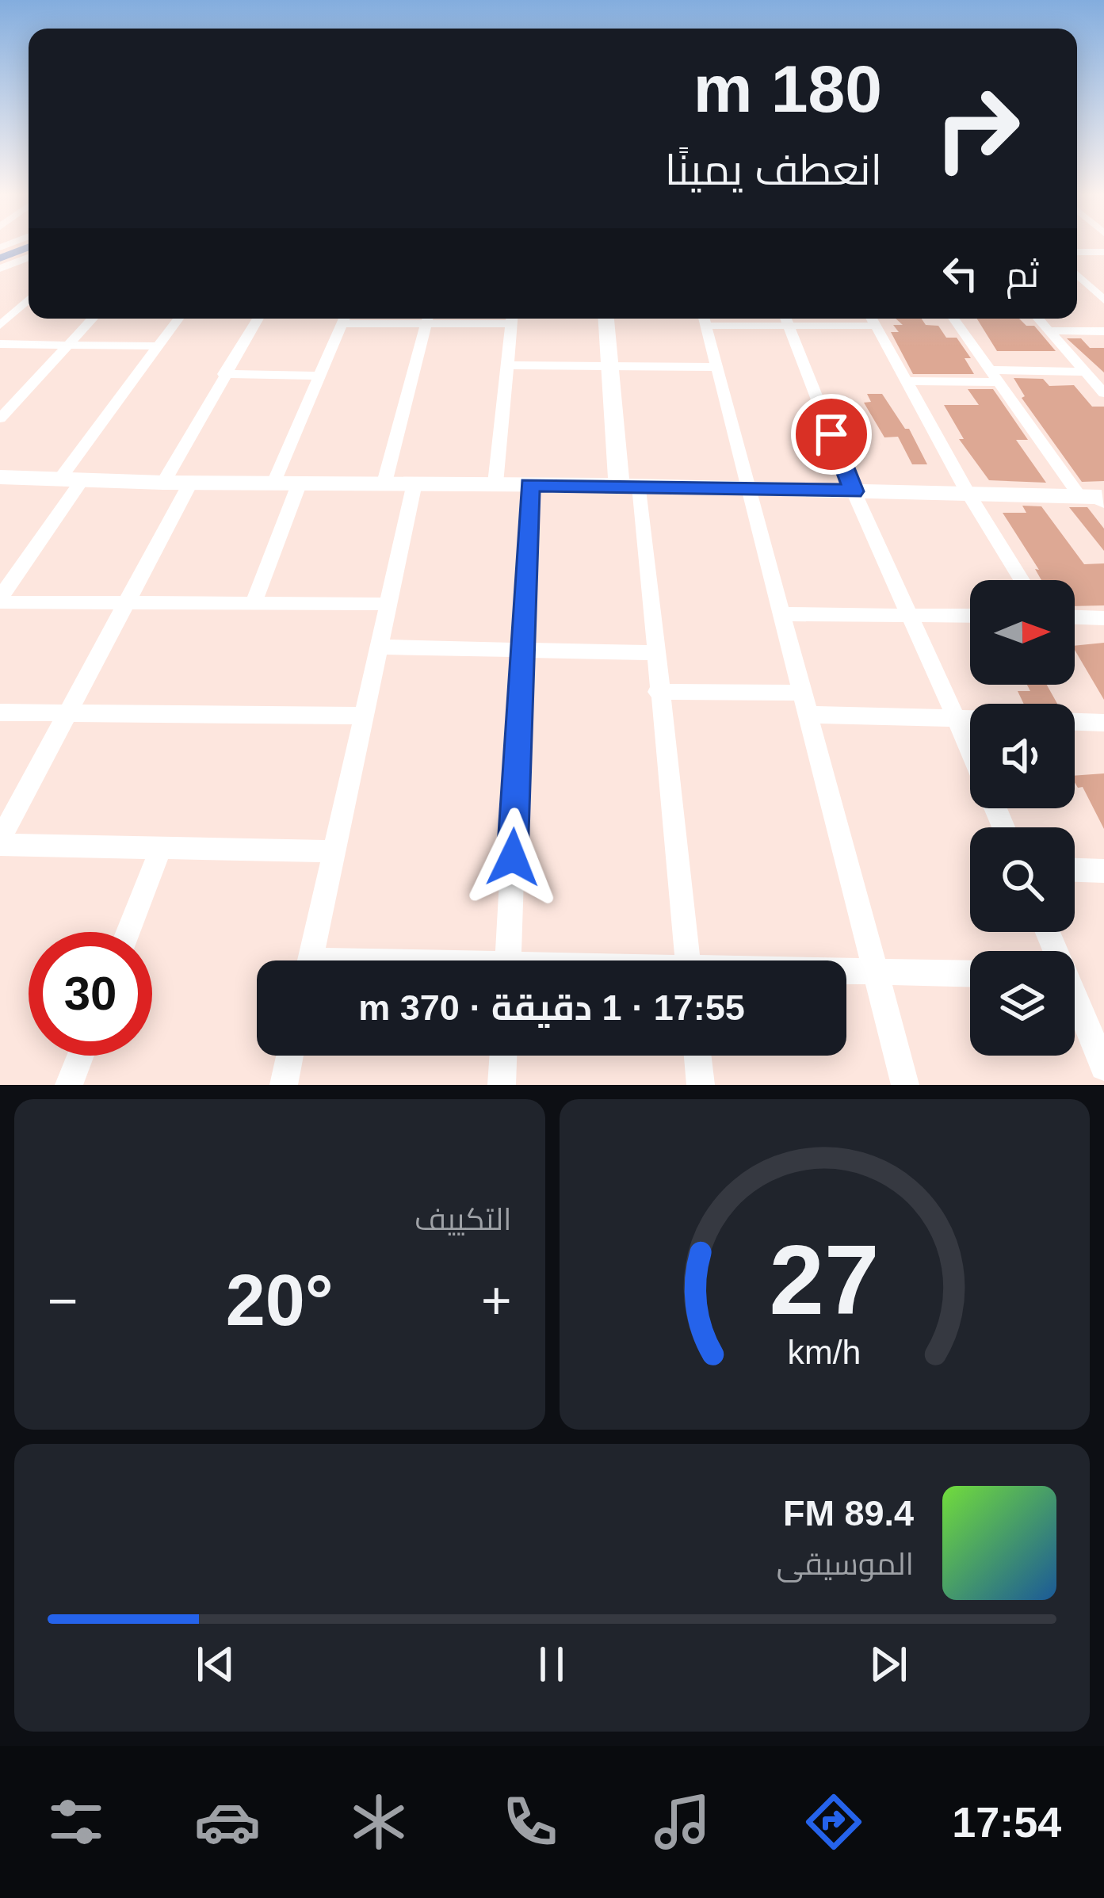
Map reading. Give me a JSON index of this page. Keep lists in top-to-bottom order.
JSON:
{
  "north": "right",
  "page": {
    "turn": ["180 m", "انعطف يمينًا"],
    "then": "ثم",
    "limit": "30",
    "trip": "17:55 · 1 دقيقة · 370 m",
    "tile": "التكييف",
    "heat": ["−", "20°", "+"],
    "song": ["89.4 FM", "الموسيقى"],
    "tabs": "17:54",
    "gauge": ["27", "km/h"]
  }
}
